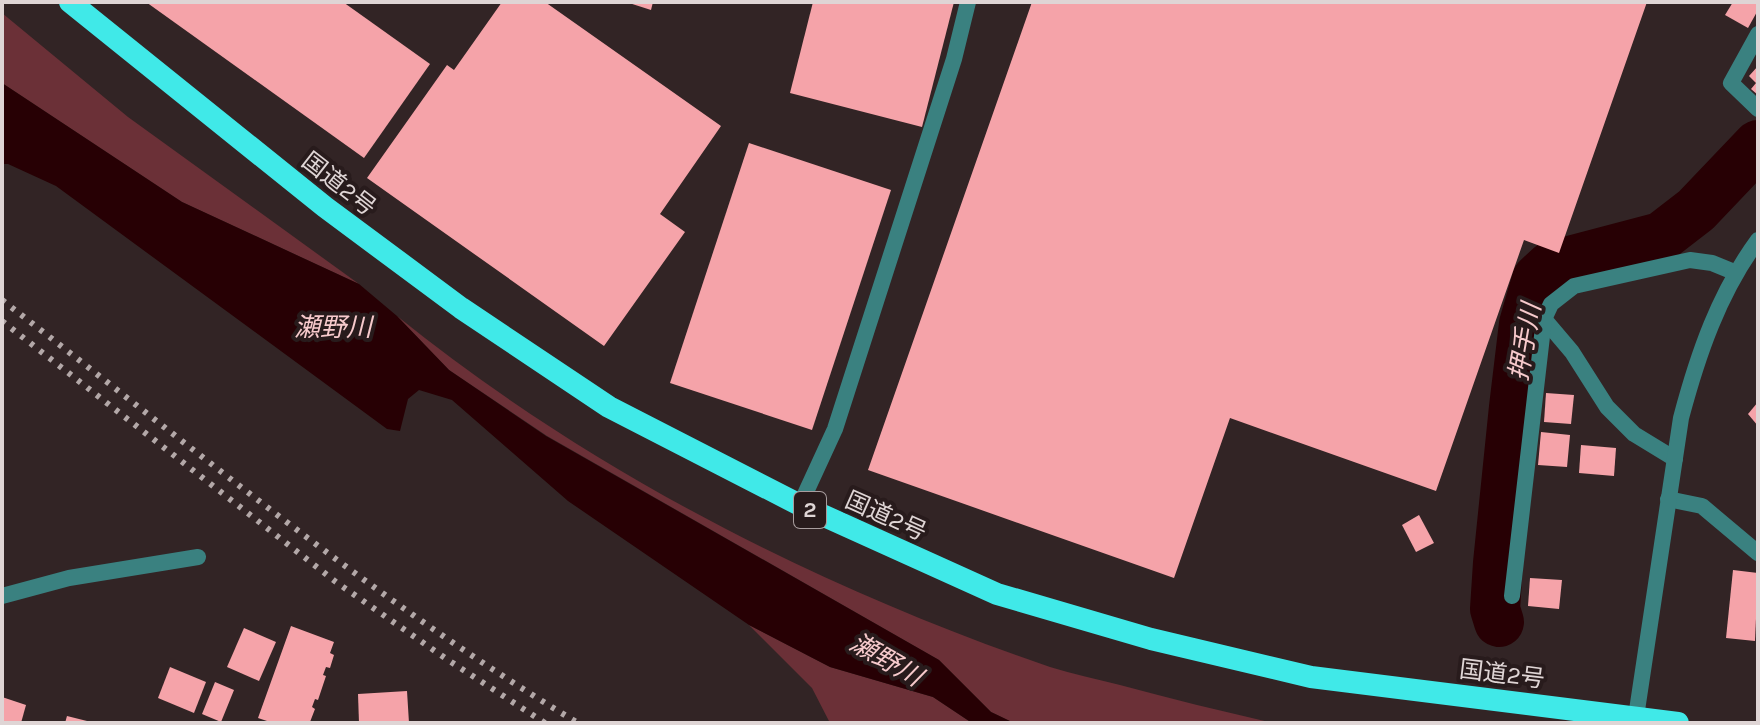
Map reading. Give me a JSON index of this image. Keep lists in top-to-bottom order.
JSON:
{
  "streets": {
    "highway": ["国道2号", "2"]
  },
  "water": ["瀬野川", "押手川"]
}
